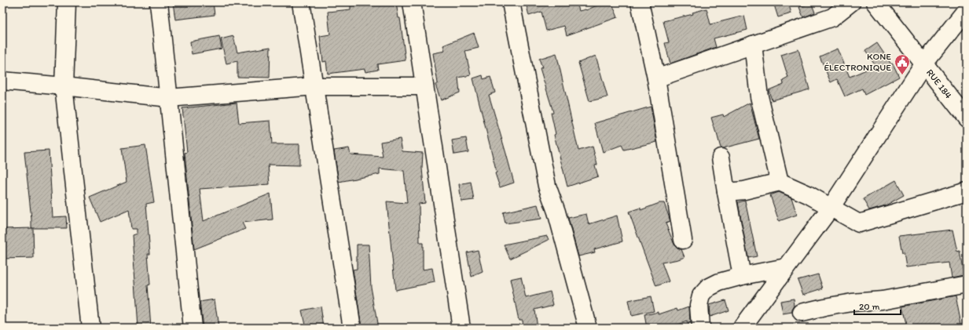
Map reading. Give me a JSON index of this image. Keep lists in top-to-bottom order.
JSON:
{
  "streets": {
    "street": ["RUE 184"]
  },
  "places": {
    "public building": ["KONE ÉLECTRONIQUE"]
  },
  "scale_bar": "20 m"
}
